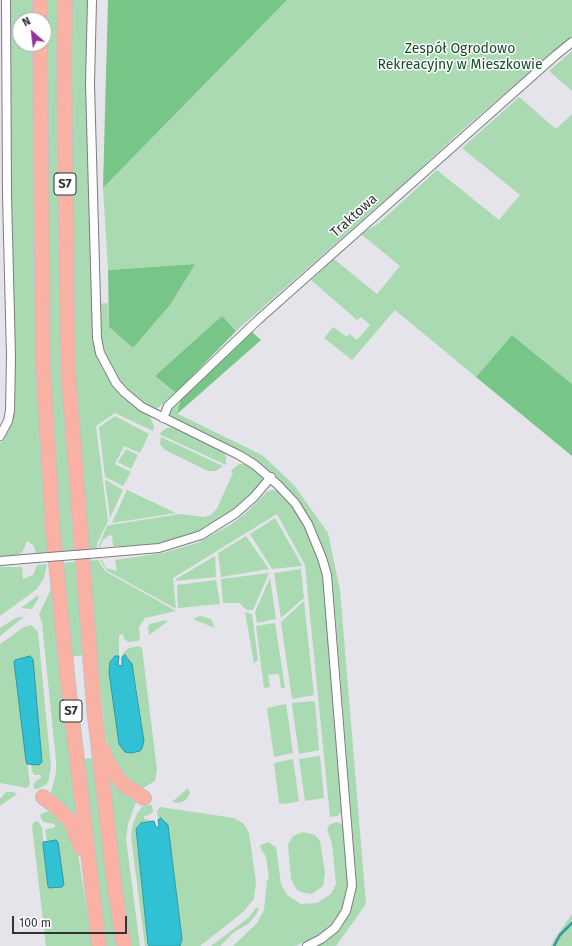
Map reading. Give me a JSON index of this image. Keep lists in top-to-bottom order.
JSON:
{
  "streets": {
    "highway": ["S7"],
    "street": ["Traktowa"]
  },
  "parks": ["Zespół Ogrodowo Rekreacyjny w Mieszkowie"],
  "scale_bar": "100 m",
  "north": "top left"
}
